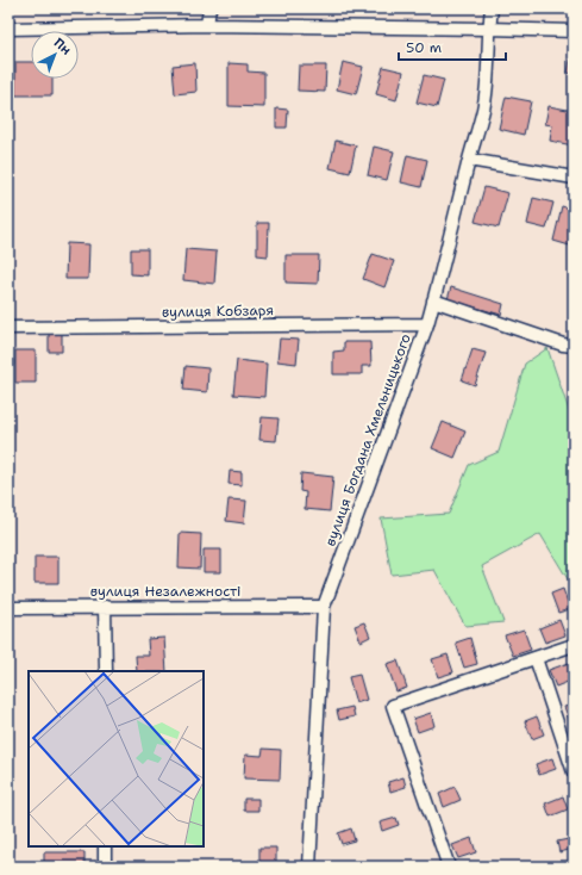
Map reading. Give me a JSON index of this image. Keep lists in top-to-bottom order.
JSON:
{
  "streets": {
    "street": ["вулиця Кобзаря", "вулиця Богдана Хмельницького", "вулиця Незалежності"]
  },
  "crossings": [
    ["вулиця Кобзаря", "вулиця Богдана Хмельницького"],
    ["вулиця Богдана Хмельницького", "вулиця Незалежності"]
  ],
  "scale_bar": "50 m",
  "north": "top right"
}
